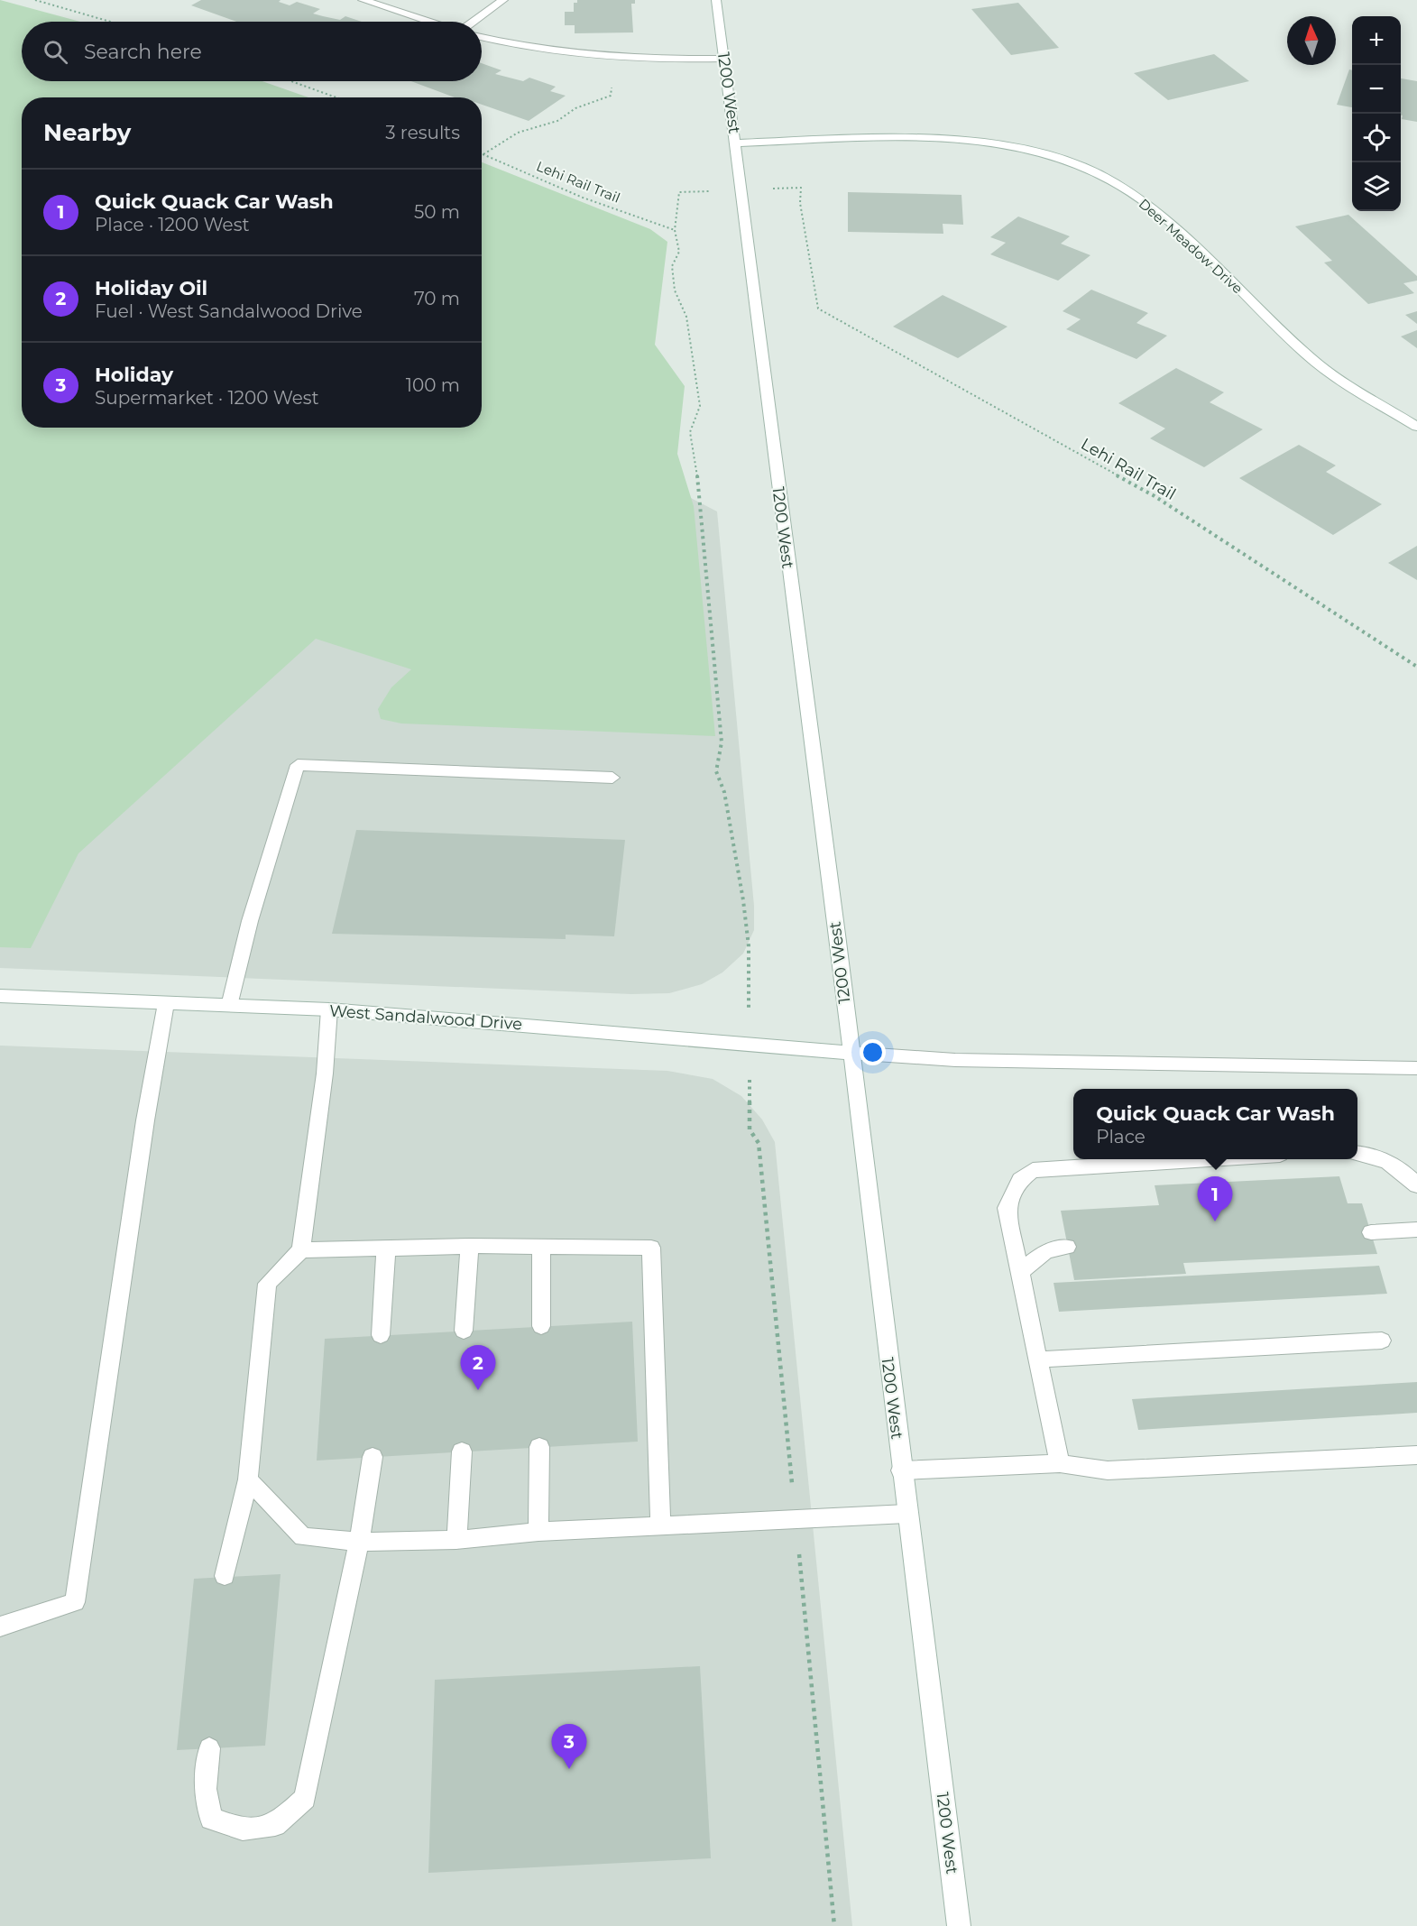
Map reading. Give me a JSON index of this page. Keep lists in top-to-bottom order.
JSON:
{
  "streets": {
    "main road": ["1200 West", "Deer Meadow Drive", "West Sandalwood Drive"],
    "path": ["Lehi Rail Trail"]
  },
  "crossings": [
    ["1200 West", "Deer Meadow Drive"],
    ["1200 West", "West Sandalwood Drive"]
  ],
  "north": "top",
  "page": {
    "map_buttons": ["+", "−"],
    "search": "Search here",
    "heading": ["Nearby", "3 results"],
    "list": [
      {
        "mark": "1",
        "name": "Quick Quack Car Wash",
        "note": "Place · 1200 West",
        "value": "50 m"
      },
      {
        "mark": "2",
        "name": "Holiday Oil",
        "note": "Fuel · West Sandalwood Drive",
        "value": "70 m"
      },
      {
        "mark": "3",
        "name": "Holiday",
        "note": "Supermarket · 1200 West",
        "value": "100 m"
      }
    ],
    "popup": ["Quick Quack Car Wash", "Place"],
    "pins": ["1", "2", "3"]
  }
}
